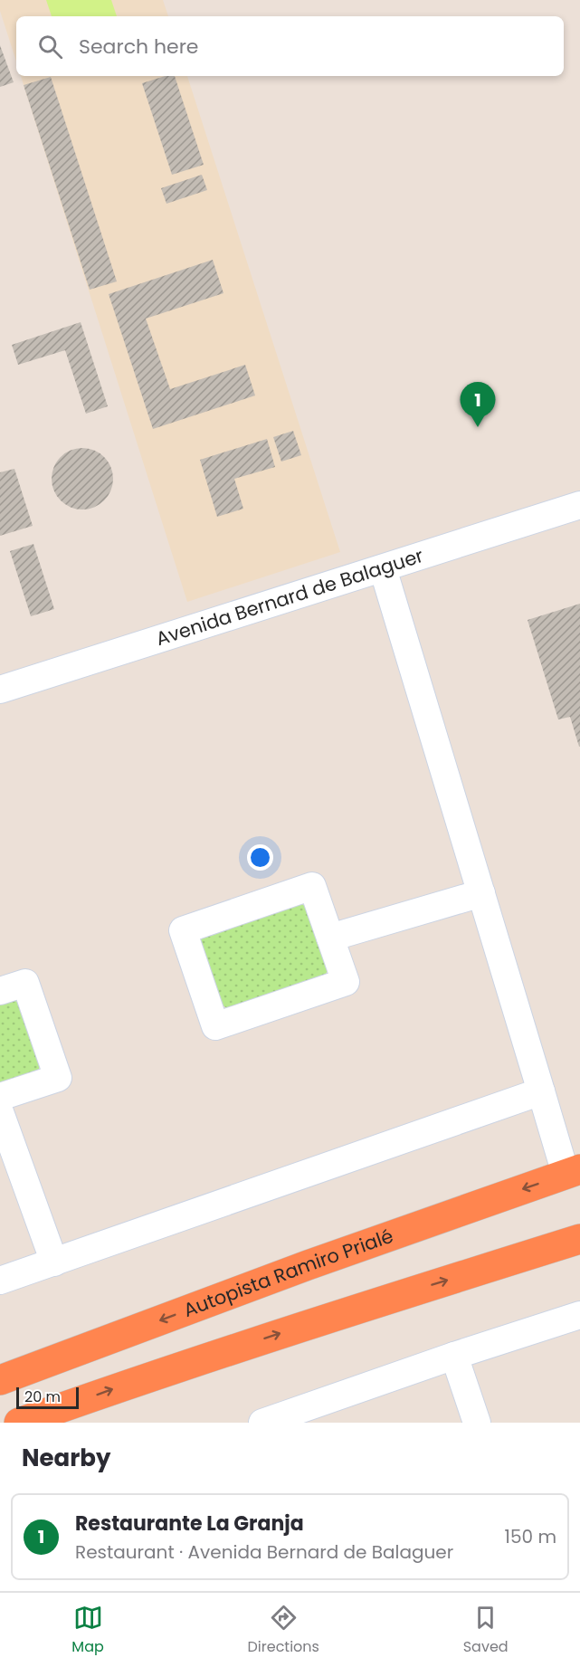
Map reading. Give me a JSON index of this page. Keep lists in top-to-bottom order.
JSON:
{
  "streets": {
    "highway": ["Autopista Ramiro Prialé"],
    "street": ["Avenida Bernard de Balaguer"]
  },
  "scale_bar": "20 m",
  "page": {
    "search": "Search here",
    "pins": "1",
    "scale": "20 m",
    "heading": "Nearby",
    "list": [
      {
        "mark": "1",
        "name": "Restaurante La Granja",
        "note": "Restaurant · Avenida Bernard de Balaguer",
        "value": "150 m"
      }
    ],
    "nav": ["Map", "Directions", "Saved"]
  }
}
